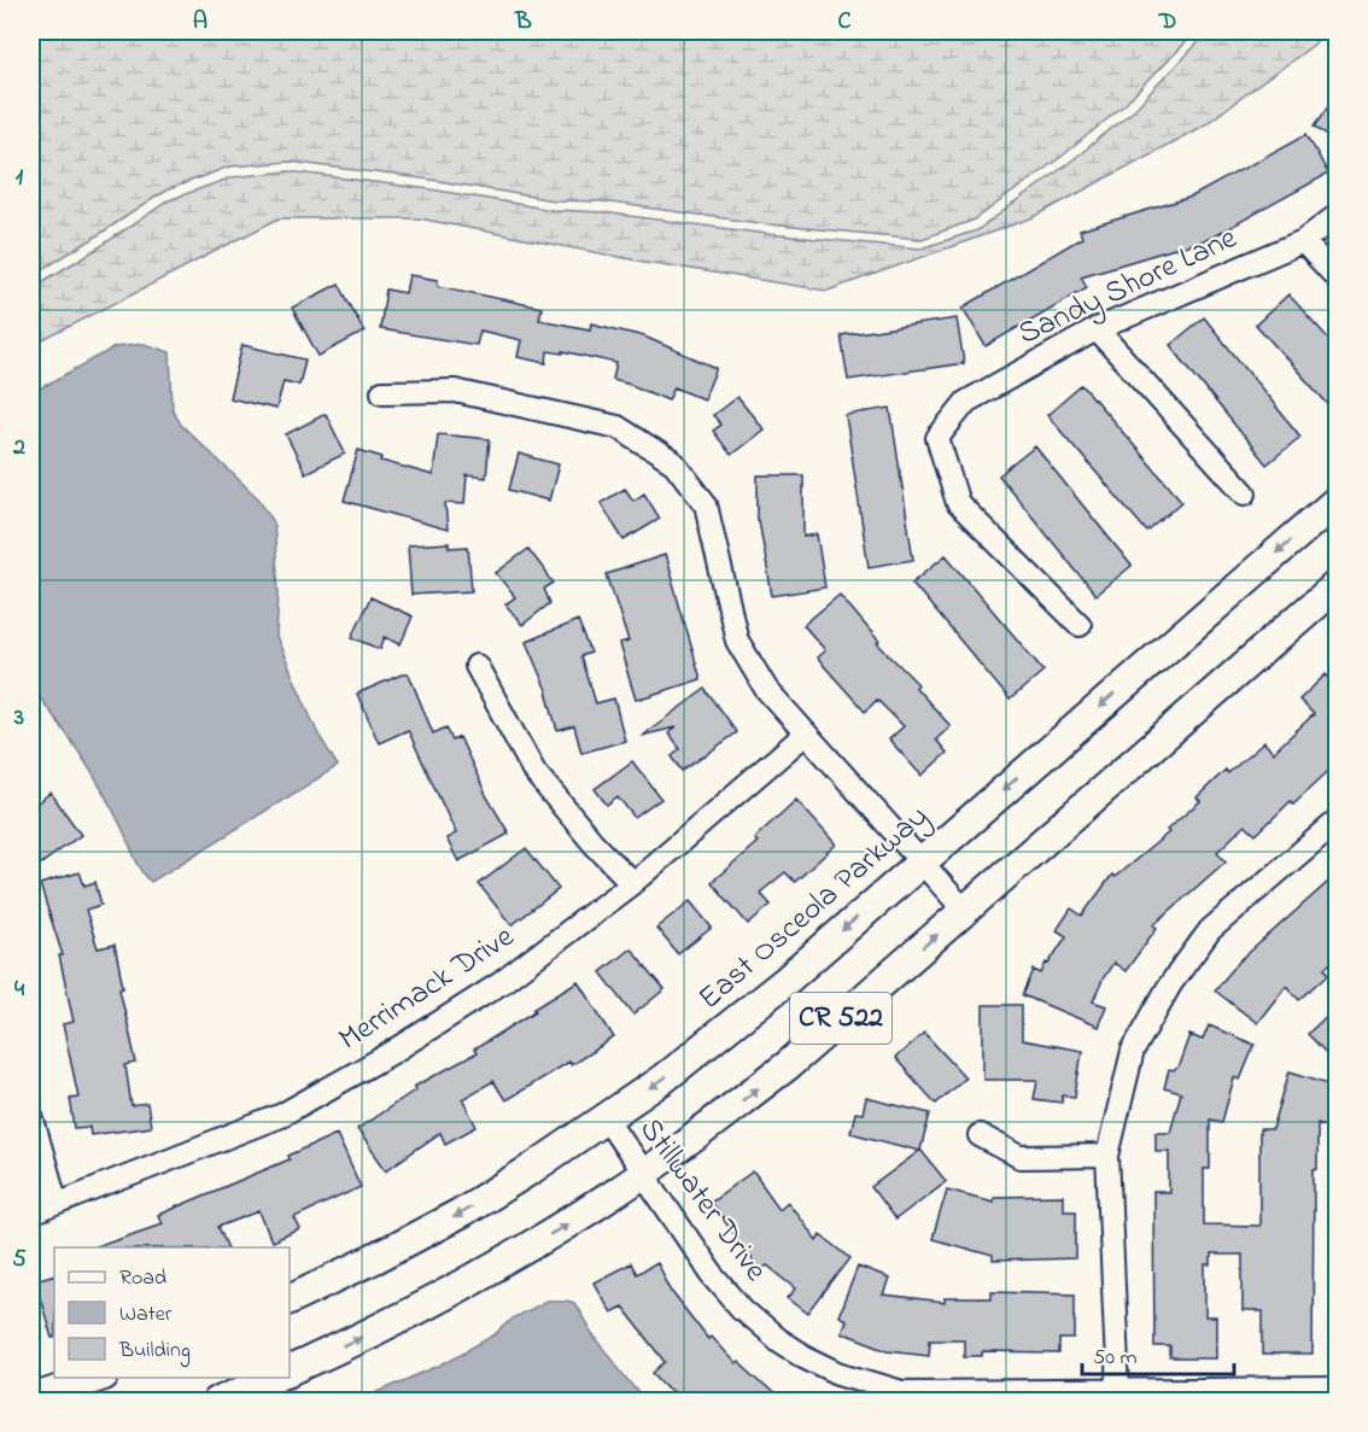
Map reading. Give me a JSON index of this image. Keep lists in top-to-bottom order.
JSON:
{
  "streets": {
    "main road": ["East Osceola Parkway", "CR 522"],
    "street": ["Sandy Shore Lane", "Merrimack Drive", "Stillwater Drive"]
  },
  "crossings": [
    ["East Osceola Parkway", "Stillwater Drive"],
    ["CR 522", "Stillwater Drive"]
  ],
  "legend": ["Road", "Water", "Building"],
  "scale_bar": "50 m",
  "grid": {
    "columns": [
      "A",
      "B",
      "C",
      "D"
    ],
    "rows": [
      "1",
      "2",
      "3",
      "4",
      "5"
    ]
  }
}
